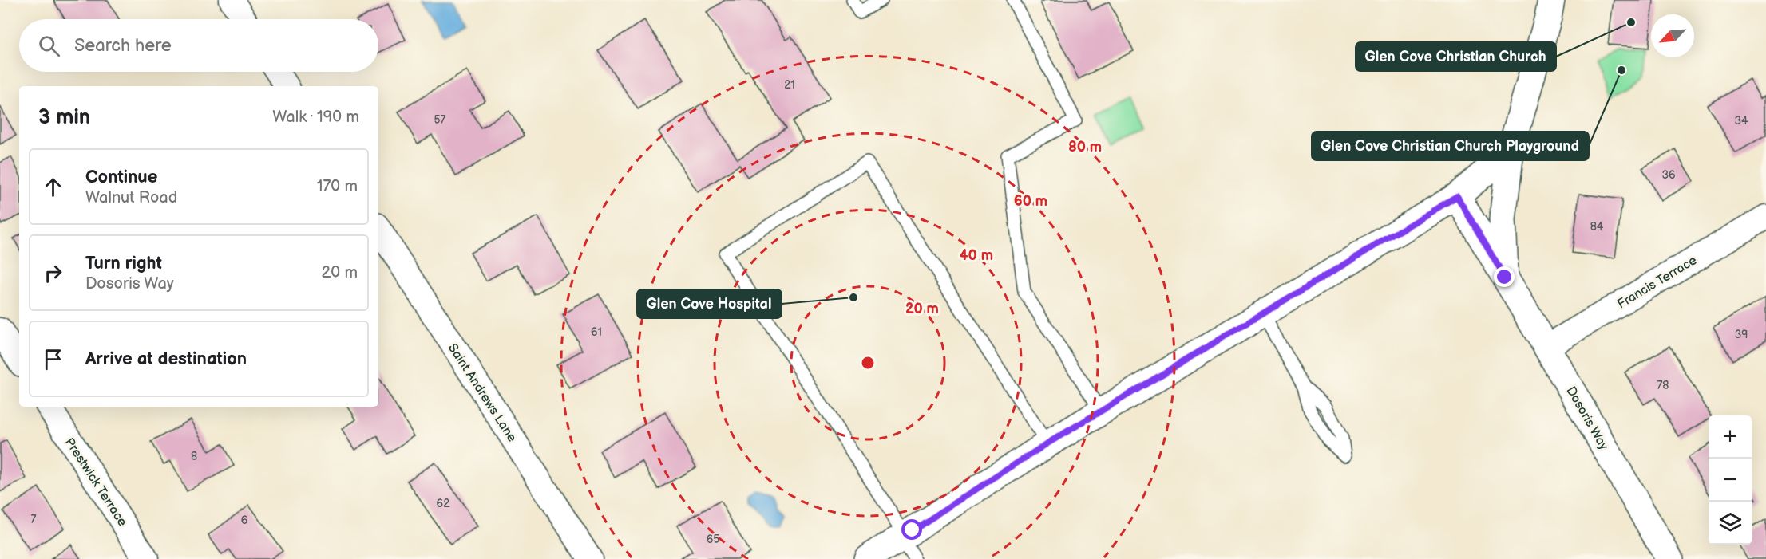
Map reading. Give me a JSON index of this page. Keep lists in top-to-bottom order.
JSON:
{
  "streets": {
    "street": [
      "Francis Terrace",
      "Saint Andrews Lane",
      "Dosoris Way",
      "Prestwick Terrace"
    ]
  },
  "crossings": [
    ["Francis Terrace", "Dosoris Way"]
  ],
  "places": ["Glen Cove Christian Church", "Glen Cove Christian Church Playground", "Glen Cove Hospital"],
  "house_numbers": [
    "21",
    "57",
    "34",
    "36",
    "84",
    "61",
    "39",
    "78",
    "8",
    "62",
    "7",
    "6",
    "65"
  ],
  "north": "bottom left",
  "page": {
    "search": "Search here",
    "heading": ["3 min", "Walk · 190 m"],
    "list": [
      ["Continue", "Walnut Road", "170 m"],
      ["Turn right", "Dosoris Way", "20 m"],
      "Arrive at destination"
    ],
    "map_buttons": ["+", "−"]
  },
  "rings": [
    "80 m",
    "60 m",
    "40 m",
    "20 m"
  ]
}
